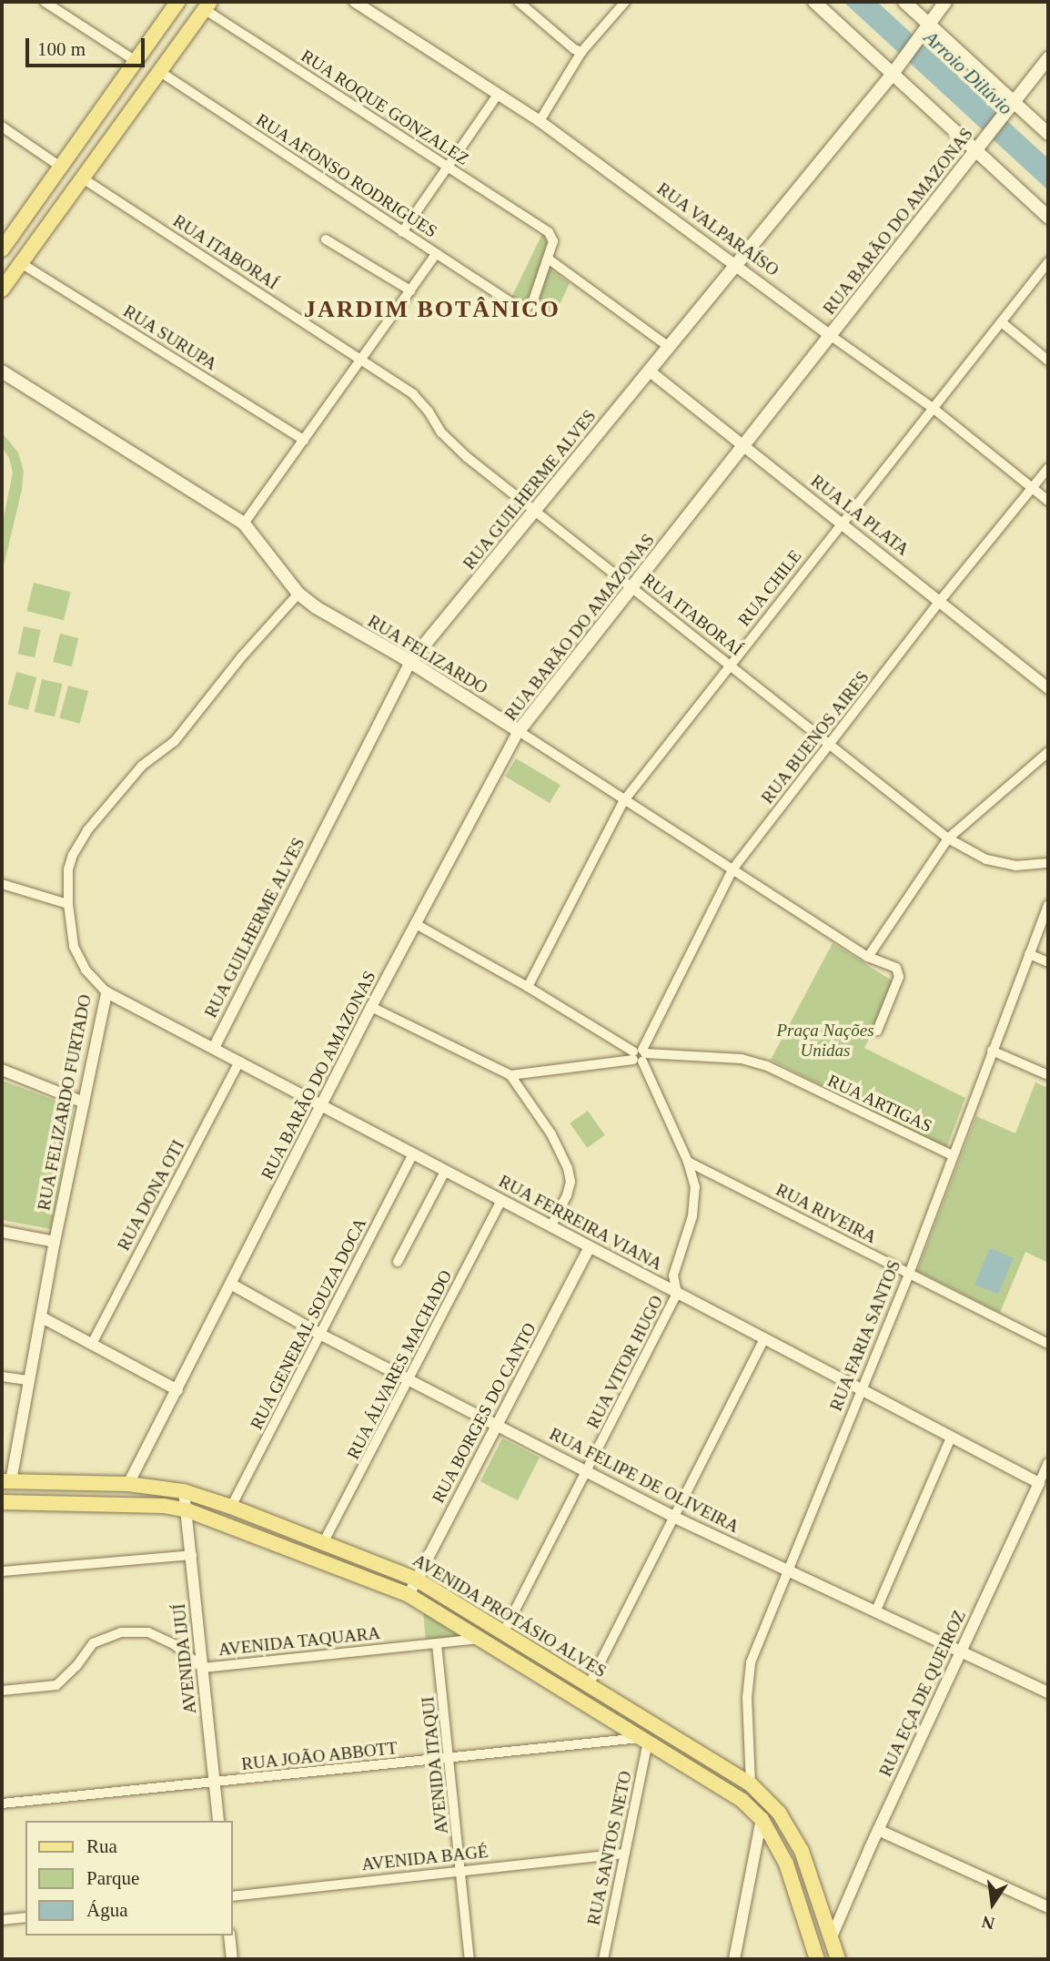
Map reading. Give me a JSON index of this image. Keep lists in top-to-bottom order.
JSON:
{
  "streets": {
    "main road": [
      "RUA BARÃO DO AMAZONAS",
      "RUA GUILHERME ALVES",
      "RUA FELIZARDO",
      "AVENIDA PROTÁSIO ALVES"
    ],
    "street": [
      "RUA ROQUE GONZALEZ",
      "RUA AFONSO RODRIGUES",
      "RUA VALPARAÍSO",
      "RUA ITABORAÍ",
      "RUA SURUPA",
      "RUA LA PLATA",
      "RUA CHILE",
      "RUA BUENOS AIRES",
      "RUA FELIZARDO FURTADO",
      "RUA ARTIGAS",
      "RUA DONA OTI",
      "RUA RIVEIRA",
      "RUA FERREIRA VIANA",
      "RUA GENERAL SOUZA DOCA",
      "RUA FARIA SANTOS",
      "RUA VITOR HUGO",
      "RUA ÁLVARES MACHADO",
      "RUA BORGES DO CANTO",
      "RUA FELIPE DE OLIVEIRA",
      "AVENIDA TAQUARA",
      "AVENIDA IJUÍ",
      "RUA EÇA DE QUEIROZ",
      "RUA JOÃO ABBOTT",
      "AVENIDA ITAQUI",
      "RUA SANTOS NETO",
      "AVENIDA BAGÉ"
    ]
  },
  "crossings": [
    ["RUA ROQUE GONZALEZ", "RUA AFONSO RODRIGUES"],
    ["RUA BARÃO DO AMAZONAS", "RUA VALPARAÍSO"],
    ["RUA BARÃO DO AMAZONAS", "RUA ITABORAÍ"],
    ["RUA BARÃO DO AMAZONAS", "RUA LA PLATA"],
    ["RUA BARÃO DO AMAZONAS", "RUA FELIZARDO"],
    ["RUA BARÃO DO AMAZONAS", "RUA FERREIRA VIANA"],
    ["RUA BARÃO DO AMAZONAS", "RUA FELIPE DE OLIVEIRA"],
    ["RUA BARÃO DO AMAZONAS", "AVENIDA PROTÁSIO ALVES"],
    ["RUA VALPARAÍSO", "RUA GUILHERME ALVES"],
    ["RUA VALPARAÍSO", "RUA CHILE"],
    ["RUA VALPARAÍSO", "RUA BUENOS AIRES"],
    ["RUA ITABORAÍ", "RUA GUILHERME ALVES"],
    ["RUA ITABORAÍ", "RUA CHILE"],
    ["RUA ITABORAÍ", "RUA BUENOS AIRES"],
    ["RUA GUILHERME ALVES", "RUA LA PLATA"],
    ["RUA GUILHERME ALVES", "RUA FELIZARDO"],
    ["RUA GUILHERME ALVES", "RUA FERREIRA VIANA"],
    ["RUA LA PLATA", "RUA CHILE"],
    ["RUA LA PLATA", "RUA BUENOS AIRES"],
    ["RUA CHILE", "RUA FELIZARDO"],
    ["RUA FELIZARDO", "RUA BUENOS AIRES"],
    ["RUA FELIZARDO", "RUA FELIZARDO FURTADO"],
    ["RUA BUENOS AIRES", "RUA ARTIGAS"],
    ["RUA FELIZARDO FURTADO", "RUA FERREIRA VIANA"],
    ["RUA FELIZARDO FURTADO", "AVENIDA PROTÁSIO ALVES"],
    ["RUA ARTIGAS", "RUA FARIA SANTOS"],
    ["RUA DONA OTI", "RUA FERREIRA VIANA"],
    ["RUA RIVEIRA", "RUA FARIA SANTOS"],
    ["RUA RIVEIRA", "RUA VITOR HUGO"],
    ["RUA FERREIRA VIANA", "RUA GENERAL SOUZA DOCA"],
    ["RUA FERREIRA VIANA", "RUA FARIA SANTOS"],
    ["RUA FERREIRA VIANA", "RUA VITOR HUGO"],
    ["RUA FERREIRA VIANA", "RUA ÁLVARES MACHADO"],
    ["RUA FERREIRA VIANA", "RUA BORGES DO CANTO"],
    ["RUA FERREIRA VIANA", "RUA EÇA DE QUEIROZ"],
    ["RUA GENERAL SOUZA DOCA", "RUA FELIPE DE OLIVEIRA"],
    ["RUA GENERAL SOUZA DOCA", "AVENIDA PROTÁSIO ALVES"],
    ["RUA FARIA SANTOS", "RUA FELIPE DE OLIVEIRA"],
    ["RUA FARIA SANTOS", "AVENIDA PROTÁSIO ALVES"],
    ["RUA VITOR HUGO", "RUA FELIPE DE OLIVEIRA"],
    ["RUA VITOR HUGO", "AVENIDA PROTÁSIO ALVES"],
    ["RUA ÁLVARES MACHADO", "RUA FELIPE DE OLIVEIRA"],
    ["RUA ÁLVARES MACHADO", "AVENIDA PROTÁSIO ALVES"],
    ["RUA BORGES DO CANTO", "RUA FELIPE DE OLIVEIRA"],
    ["RUA BORGES DO CANTO", "AVENIDA PROTÁSIO ALVES"],
    ["RUA FELIPE DE OLIVEIRA", "RUA EÇA DE QUEIROZ"],
    ["AVENIDA PROTÁSIO ALVES", "AVENIDA TAQUARA"],
    ["AVENIDA PROTÁSIO ALVES", "AVENIDA IJUÍ"],
    ["AVENIDA PROTÁSIO ALVES", "RUA EÇA DE QUEIROZ"],
    ["AVENIDA PROTÁSIO ALVES", "RUA JOÃO ABBOTT"],
    ["AVENIDA PROTÁSIO ALVES", "RUA SANTOS NETO"],
    ["AVENIDA TAQUARA", "AVENIDA IJUÍ"],
    ["AVENIDA TAQUARA", "AVENIDA ITAQUI"],
    ["AVENIDA IJUÍ", "RUA JOÃO ABBOTT"],
    ["RUA JOÃO ABBOTT", "AVENIDA ITAQUI"],
    ["RUA JOÃO ABBOTT", "RUA SANTOS NETO"],
    ["AVENIDA ITAQUI", "AVENIDA BAGÉ"],
    ["RUA SANTOS NETO", "AVENIDA BAGÉ"]
  ],
  "districts": ["JARDIM BOTÂNICO"],
  "water": ["Arroio Dilúvio"],
  "parks": ["Praça Nações Unidas"],
  "legend": ["Rua", "Parque", "Água"],
  "scale_bar": "100 m",
  "north": "bottom"
}
